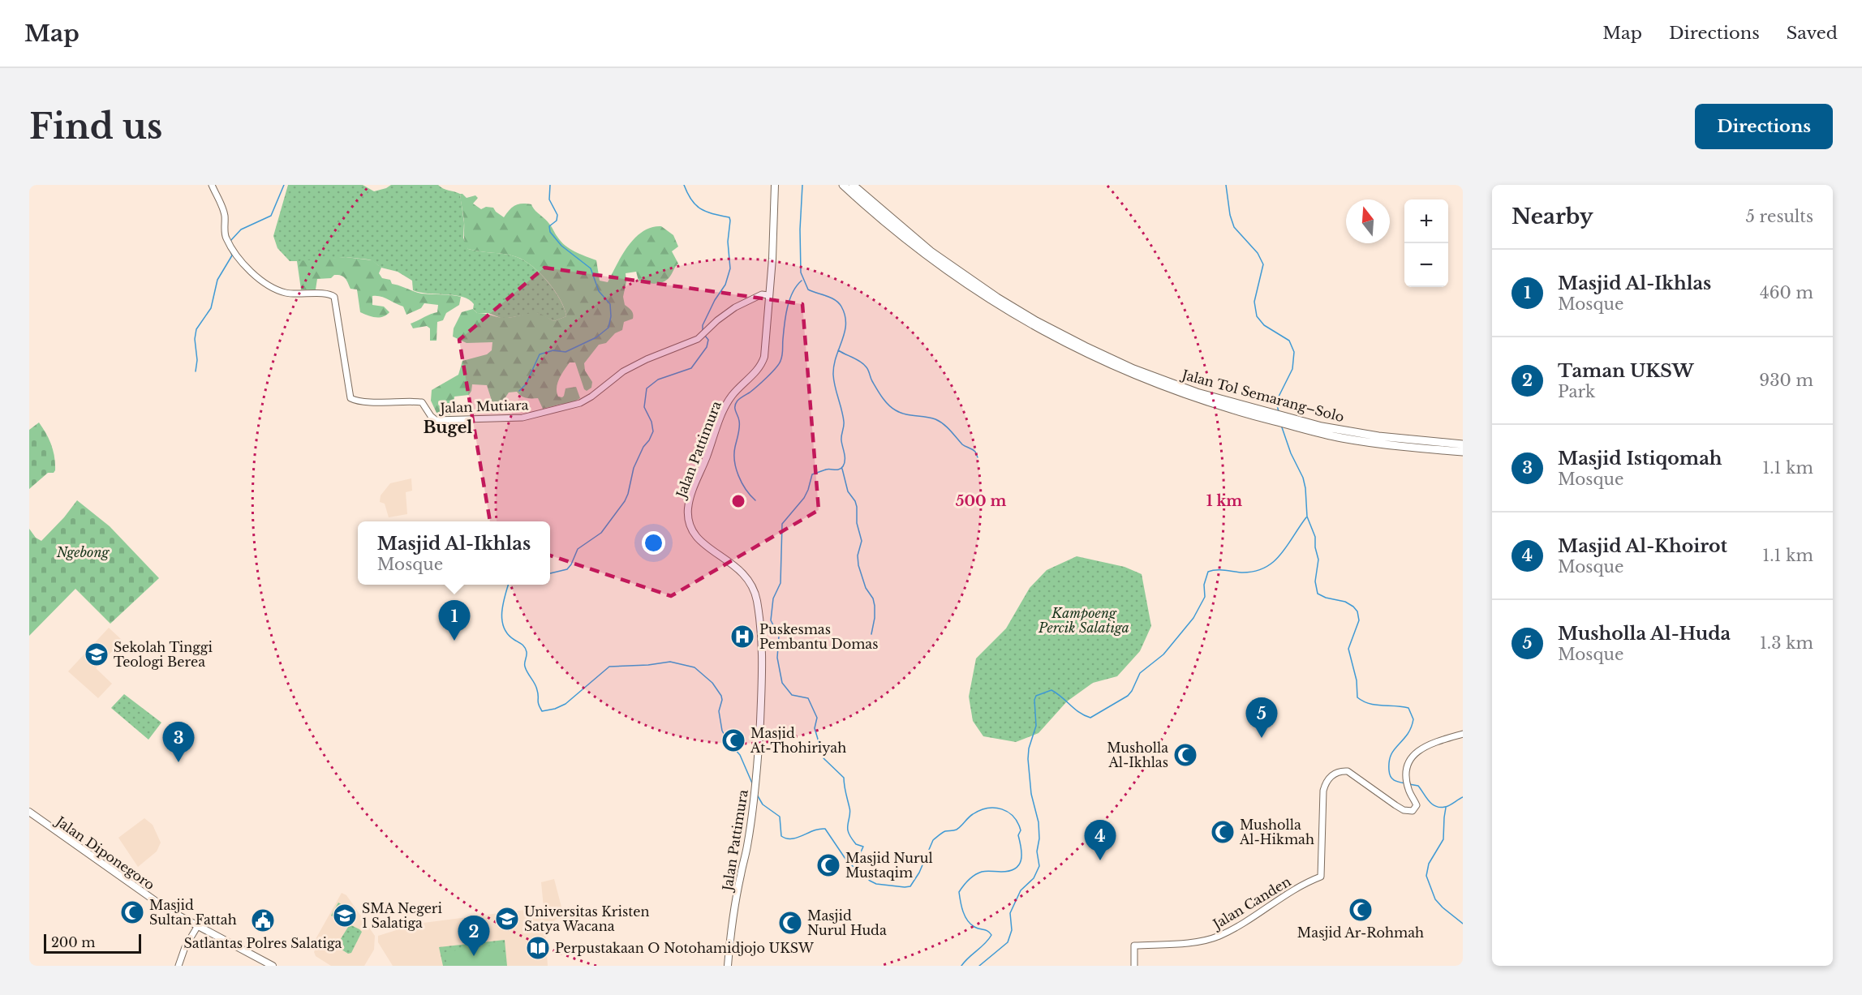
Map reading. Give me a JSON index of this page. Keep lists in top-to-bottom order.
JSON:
{
  "streets": {
    "highway": ["Jalan Tol Semarang–Solo"],
    "main road": ["Jalan Pattimura", "Jalan Diponegoro"],
    "street": ["Jalan Mutiara", "Jalan Canden"]
  },
  "crossings": [
    ["Jalan Mutiara", "Jalan Pattimura"]
  ],
  "districts": ["Bugel"],
  "parks": ["Ngebong", "Kampoeng Percik Salatiga"],
  "places": {
    "hospital": ["Puskesmas Pembantu Domas"],
    "school or university": ["Sekolah Tinggi Teologi Berea", "SMA Negeri 1 Salatiga", "Universitas Kristen Satya Wacana"],
    "mosque": [
      "Masjid At-Thohiriyah",
      "Musholla Al-Ikhlas",
      "Musholla Al-Hikmah",
      "Masjid Nurul Mustaqim",
      "Masjid Ar-Rohmah",
      "Masjid Sultan Fattah",
      "Masjid Nurul Huda"
    ],
    "public building": ["Satlantas Polres Salatiga"],
    "library": ["Perpustakaan O Notohamidjojo UKSW"]
  },
  "scale_bar": "200 m",
  "north": "top",
  "page": {
    "header": "Map",
    "nav": ["Map", "Directions", "Saved"],
    "buttons": "Directions",
    "title": "Find us",
    "heading": ["Nearby", "5 results"],
    "map_buttons": ["+", "−"],
    "list": [
      {
        "mark": "1",
        "name": "Masjid Al-Ikhlas",
        "note": "Mosque",
        "value": "460 m"
      },
      {
        "mark": "2",
        "name": "Taman UKSW",
        "note": "Park",
        "value": "930 m"
      },
      {
        "mark": "3",
        "name": "Masjid Istiqomah",
        "note": "Mosque",
        "value": "1.1 km"
      },
      {
        "mark": "4",
        "name": "Masjid Al-Khoirot",
        "note": "Mosque",
        "value": "1.1 km"
      },
      {
        "mark": "5",
        "name": "Musholla Al-Huda",
        "note": "Mosque",
        "value": "1.3 km"
      }
    ],
    "popup": ["Masjid Al-Ikhlas", "Mosque"],
    "pins": [
      "1",
      "5",
      "3",
      "4",
      "2"
    ],
    "scale": "200 m"
  },
  "rings": ["500 m", "1 km"]
}
